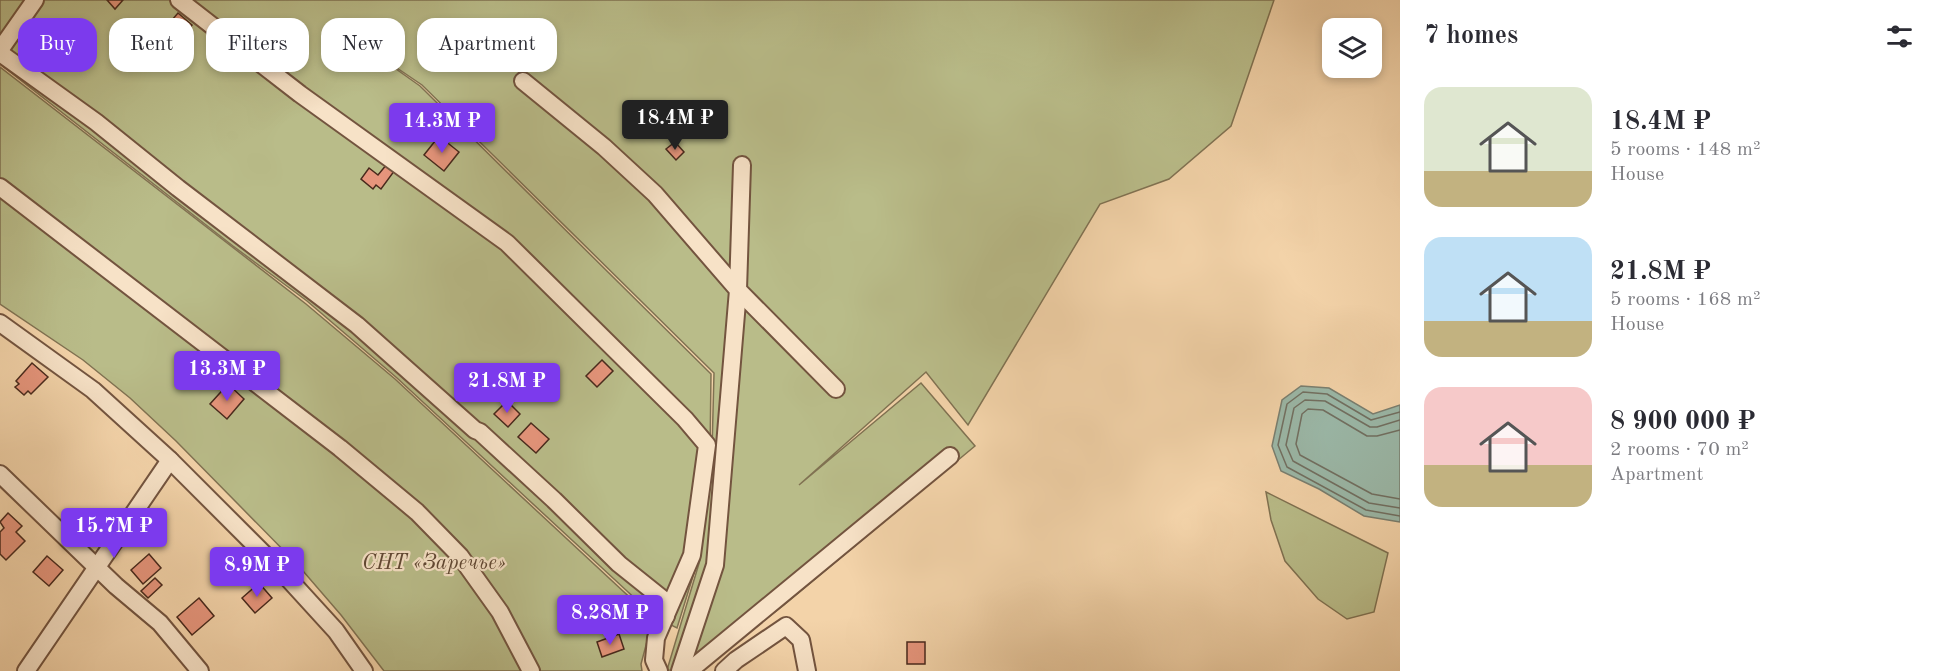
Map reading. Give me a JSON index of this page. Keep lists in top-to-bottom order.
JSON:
{
  "parks": ["СНТ «Заречье»"],
  "page": {
    "heading": "7 homes",
    "chip": [
      "Buy",
      "Rent",
      "Filters",
      "New",
      "Apartment"
    ],
    "list": [
      {
        "name": "18.4M ₽",
        "note": "5 rooms · 148 m² · House"
      },
      {
        "name": "21.8M ₽",
        "note": "5 rooms · 168 m² · House"
      },
      {
        "name": "8 900 000 ₽",
        "note": "2 rooms · 70 m² · Apartment"
      }
    ],
    "price": [
      "18.4M ₽",
      "14.3M ₽",
      "13.3M ₽",
      "21.8M ₽",
      "15.7M ₽",
      "8.9M ₽",
      "8.28M ₽"
    ]
  }
}
